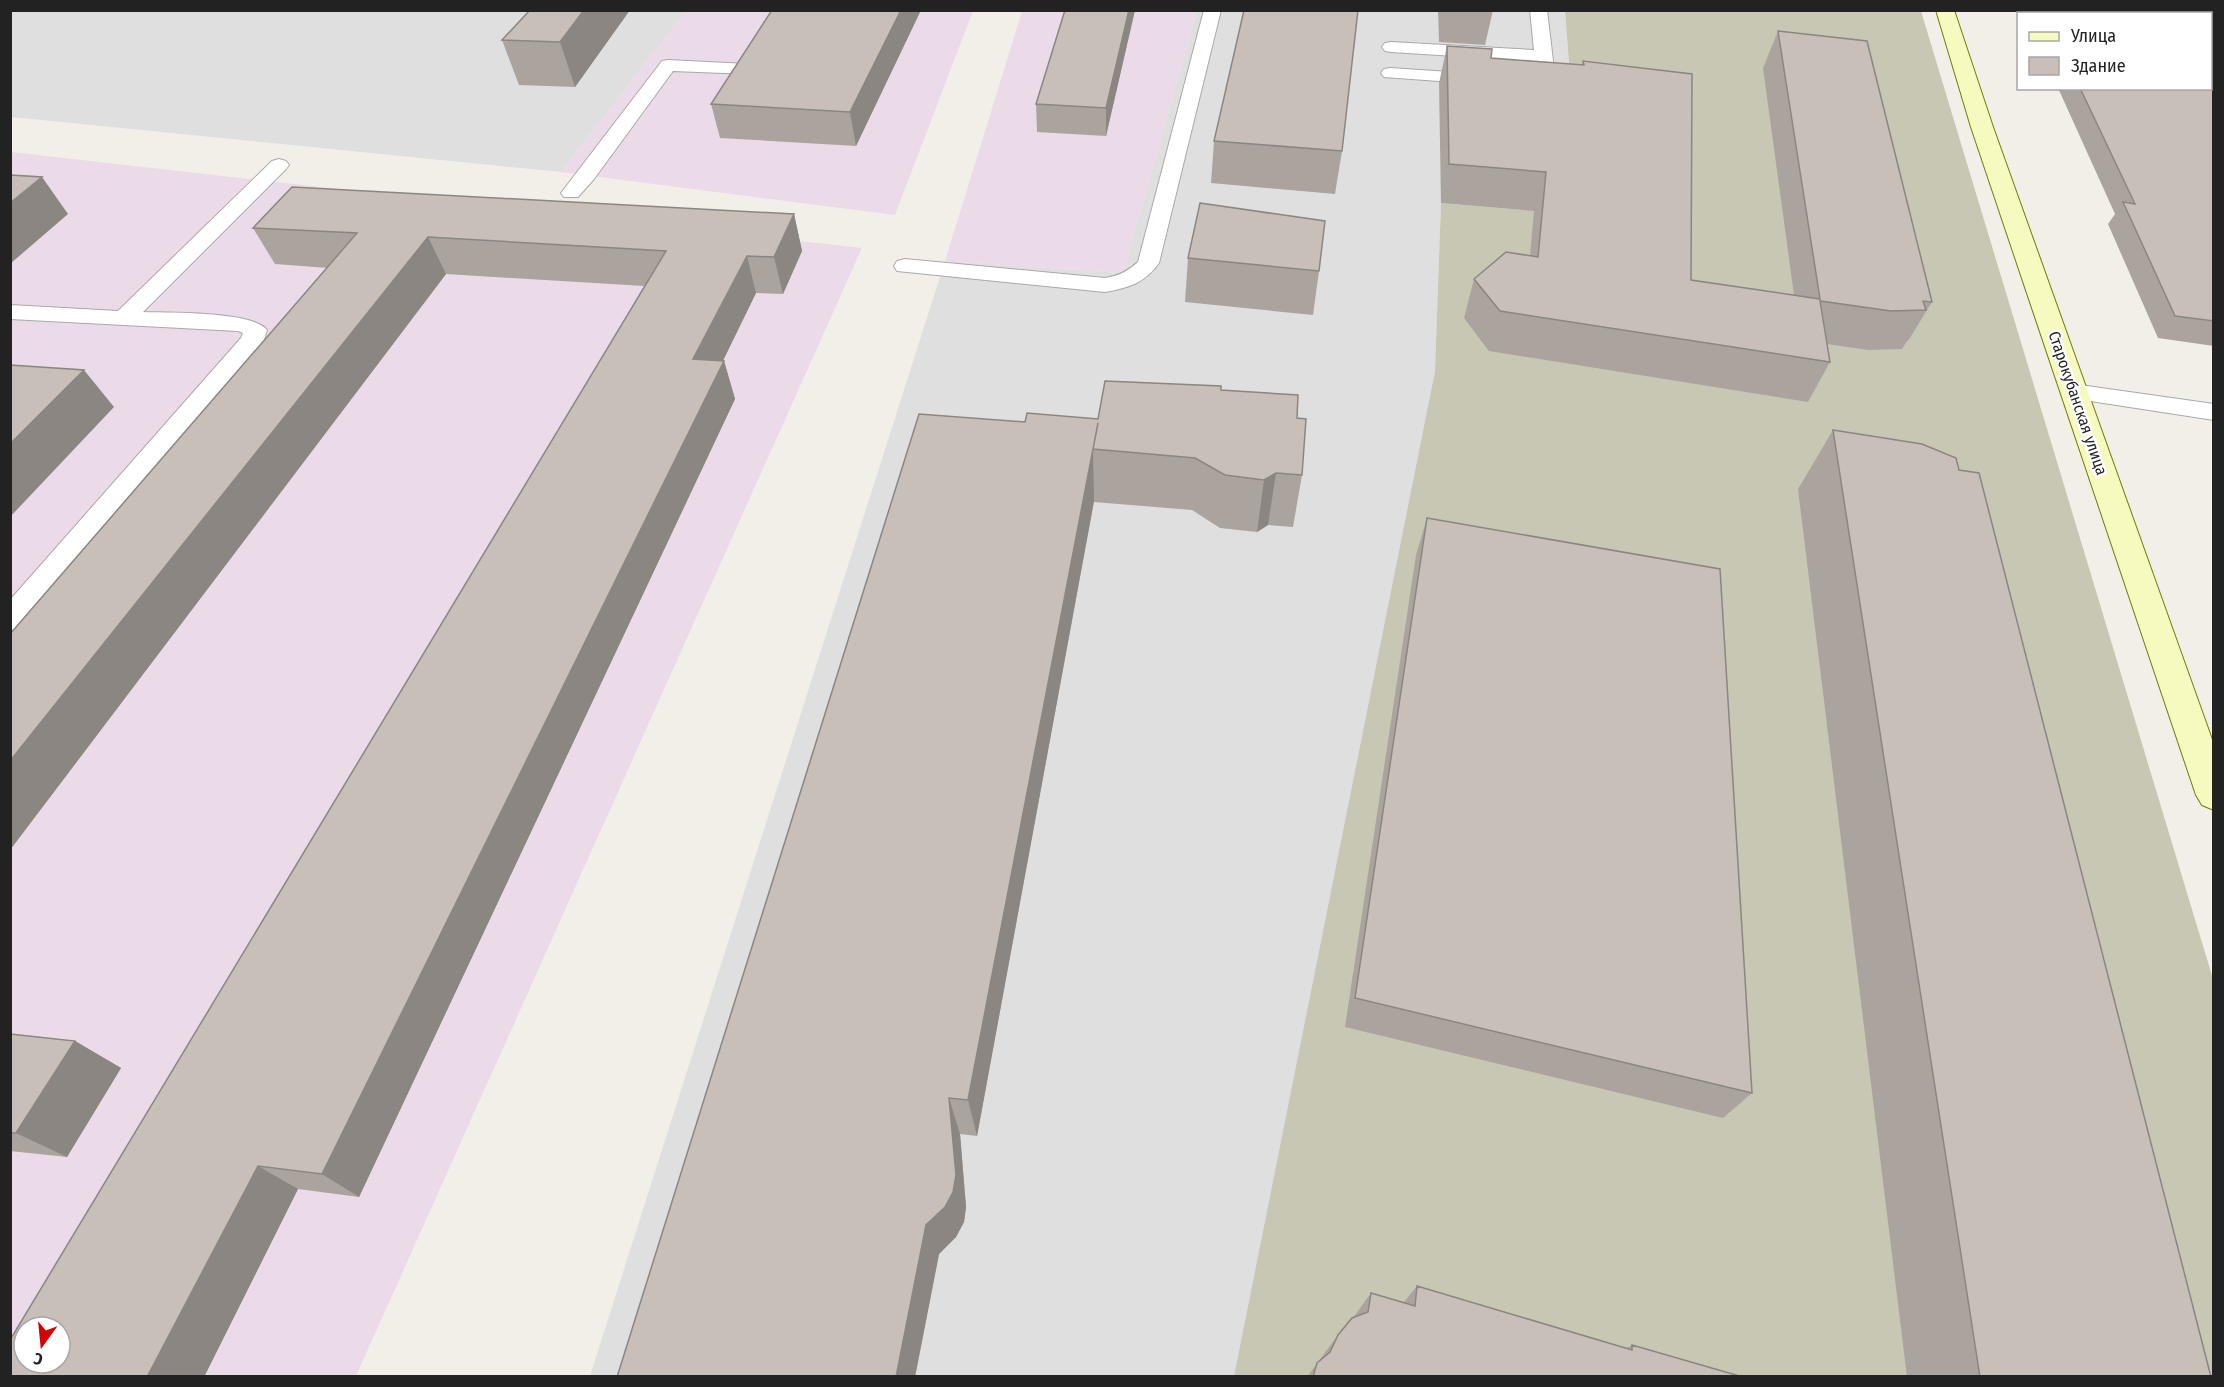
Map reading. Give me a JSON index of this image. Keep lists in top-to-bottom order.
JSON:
{
  "streets": {
    "street": ["Старокубанская улица"]
  },
  "legend": ["Улица", "Здание"],
  "north": "bottom"
}
